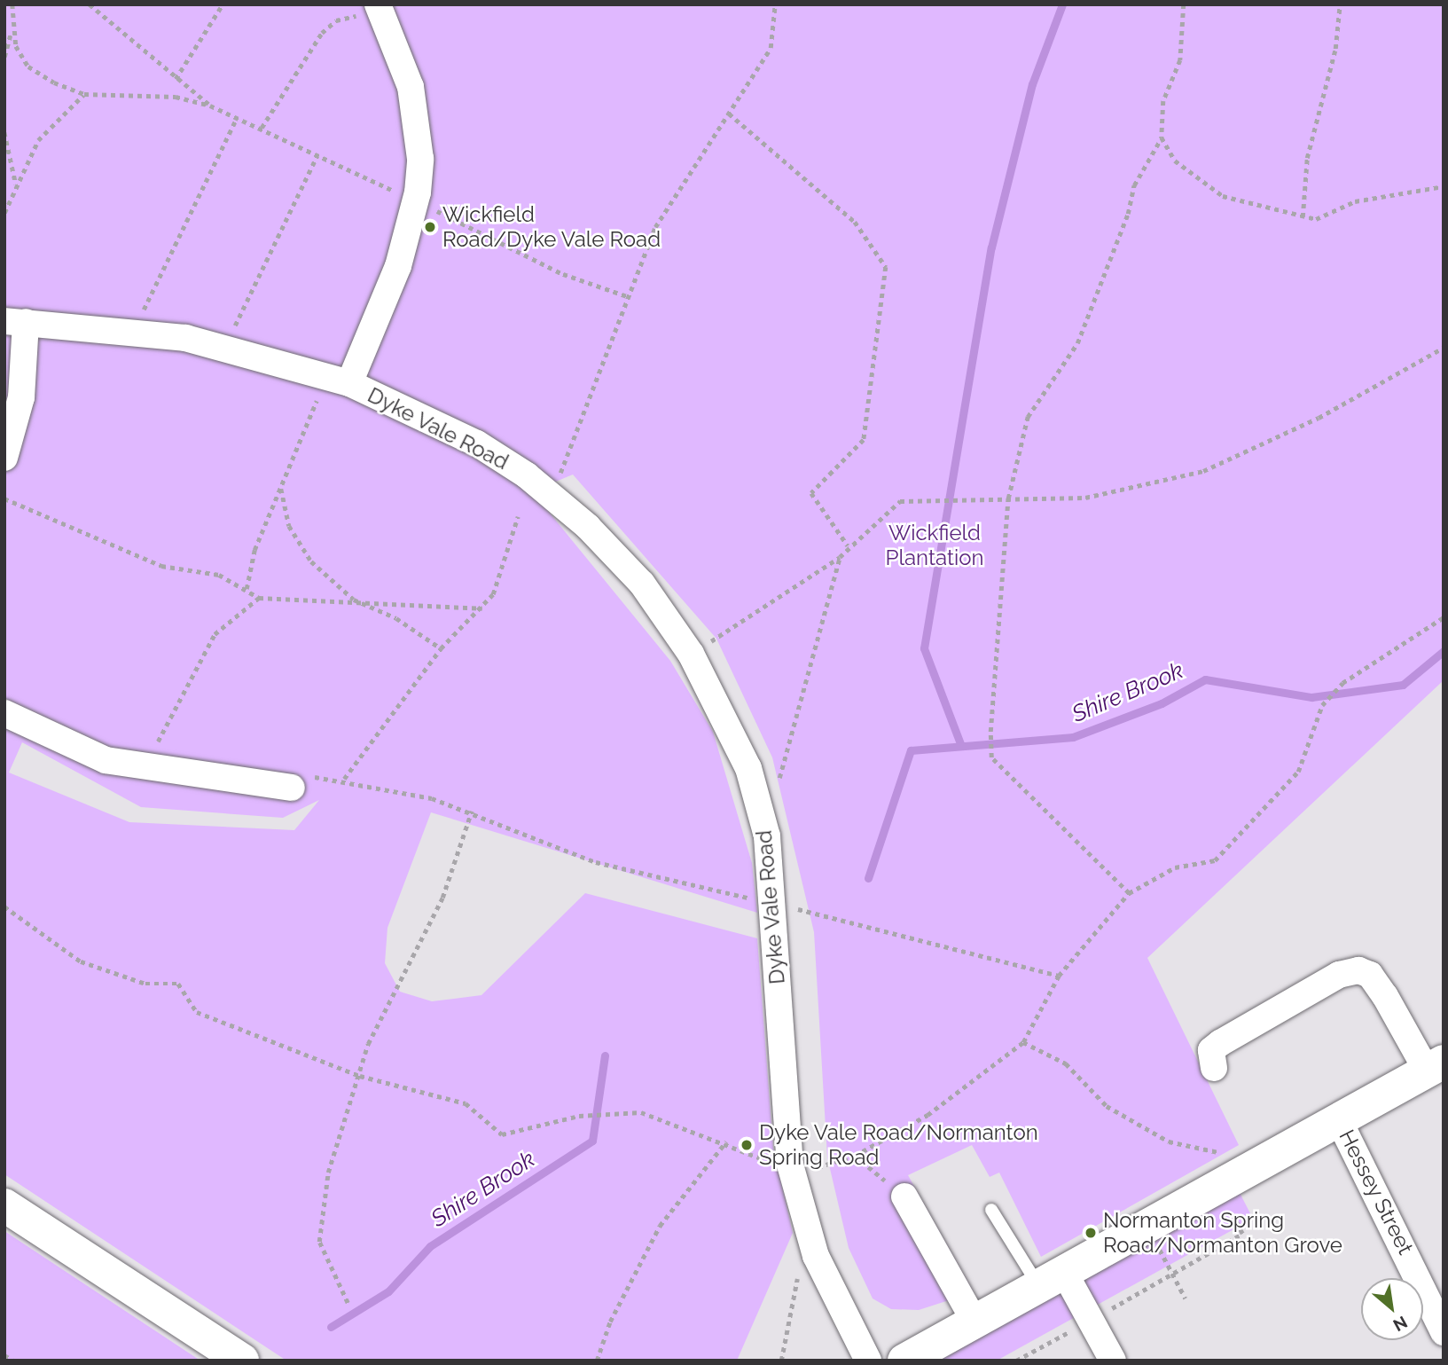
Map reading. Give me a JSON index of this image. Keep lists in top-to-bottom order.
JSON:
{
  "streets": {
    "street": ["Dyke Vale Road", "Hessey Street"]
  },
  "water": ["Shire Brook"],
  "parks": ["Wickfield Plantation"],
  "places": ["Wickfield Road/Dyke Vale Road", "Dyke Vale Road/Normanton Spring Road", "Normanton Spring Road/Normanton Grove"],
  "north": "bottom right"
}
